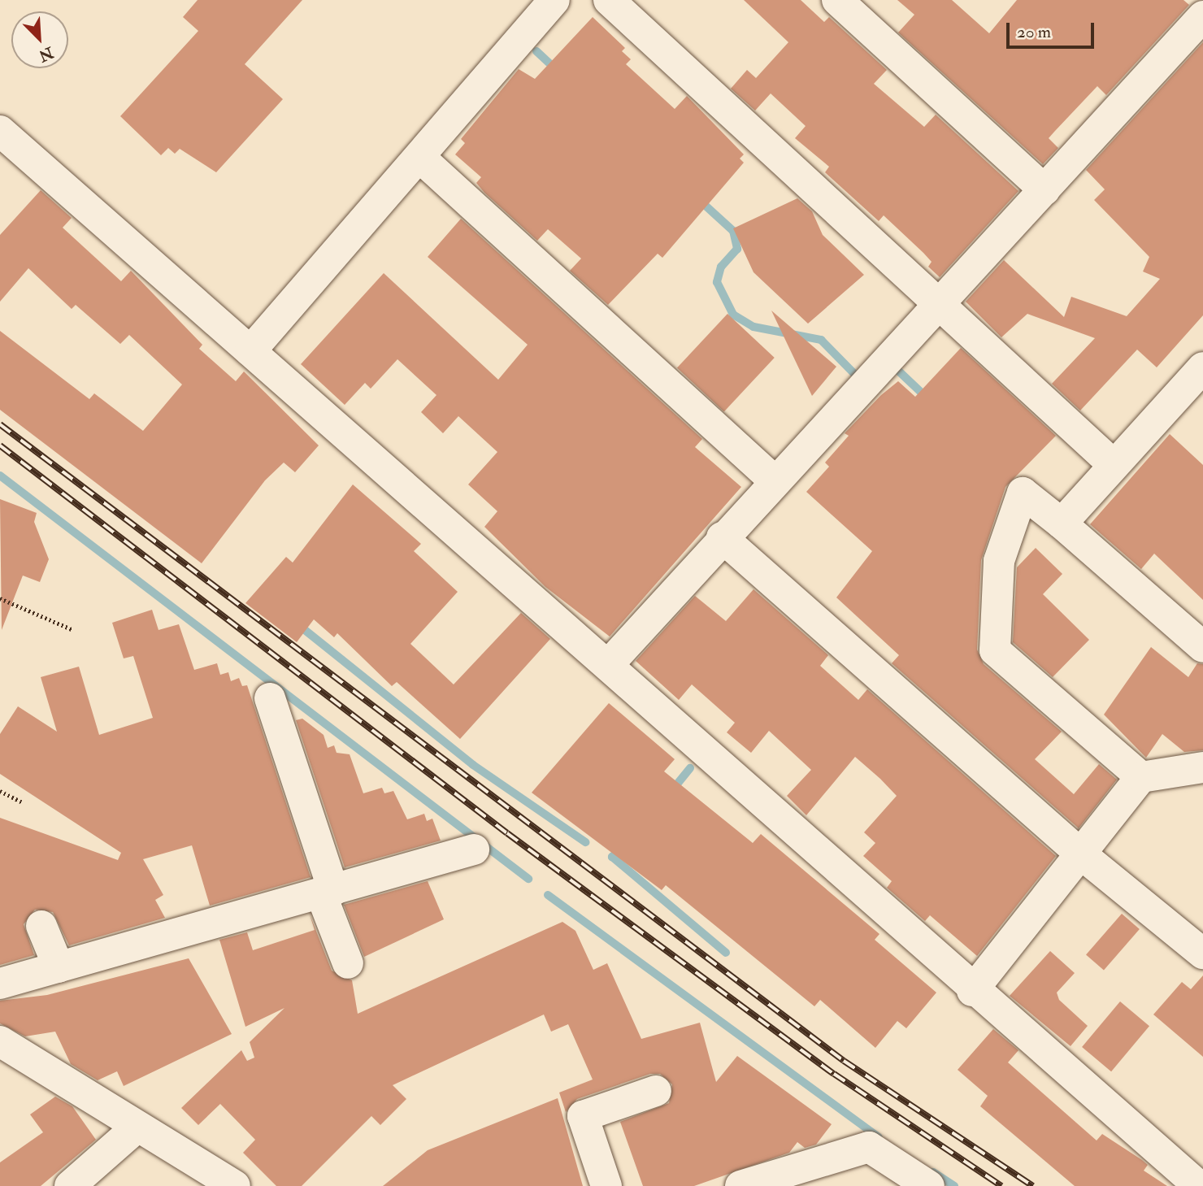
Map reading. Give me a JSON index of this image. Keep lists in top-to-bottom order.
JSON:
{
  "scale_bar": "20 m",
  "north": "bottom right"
}
